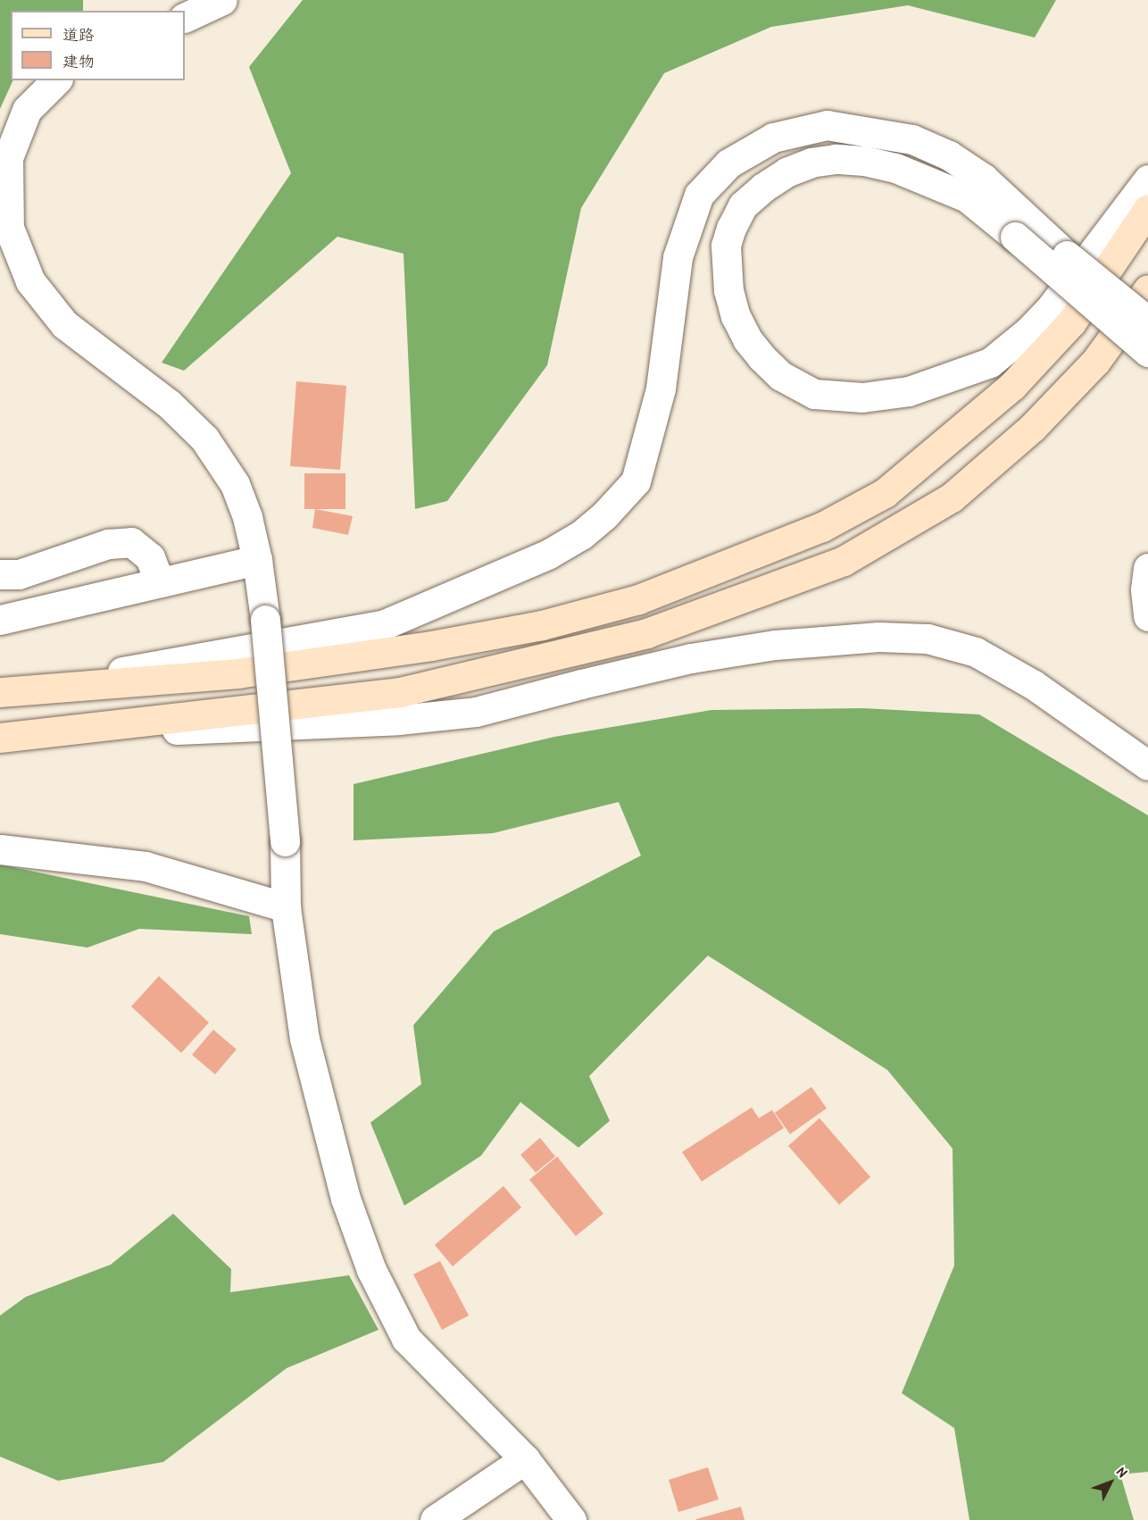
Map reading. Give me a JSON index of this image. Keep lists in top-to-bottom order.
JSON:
{
  "legend": ["道路", "建物"],
  "north": "top right"
}
